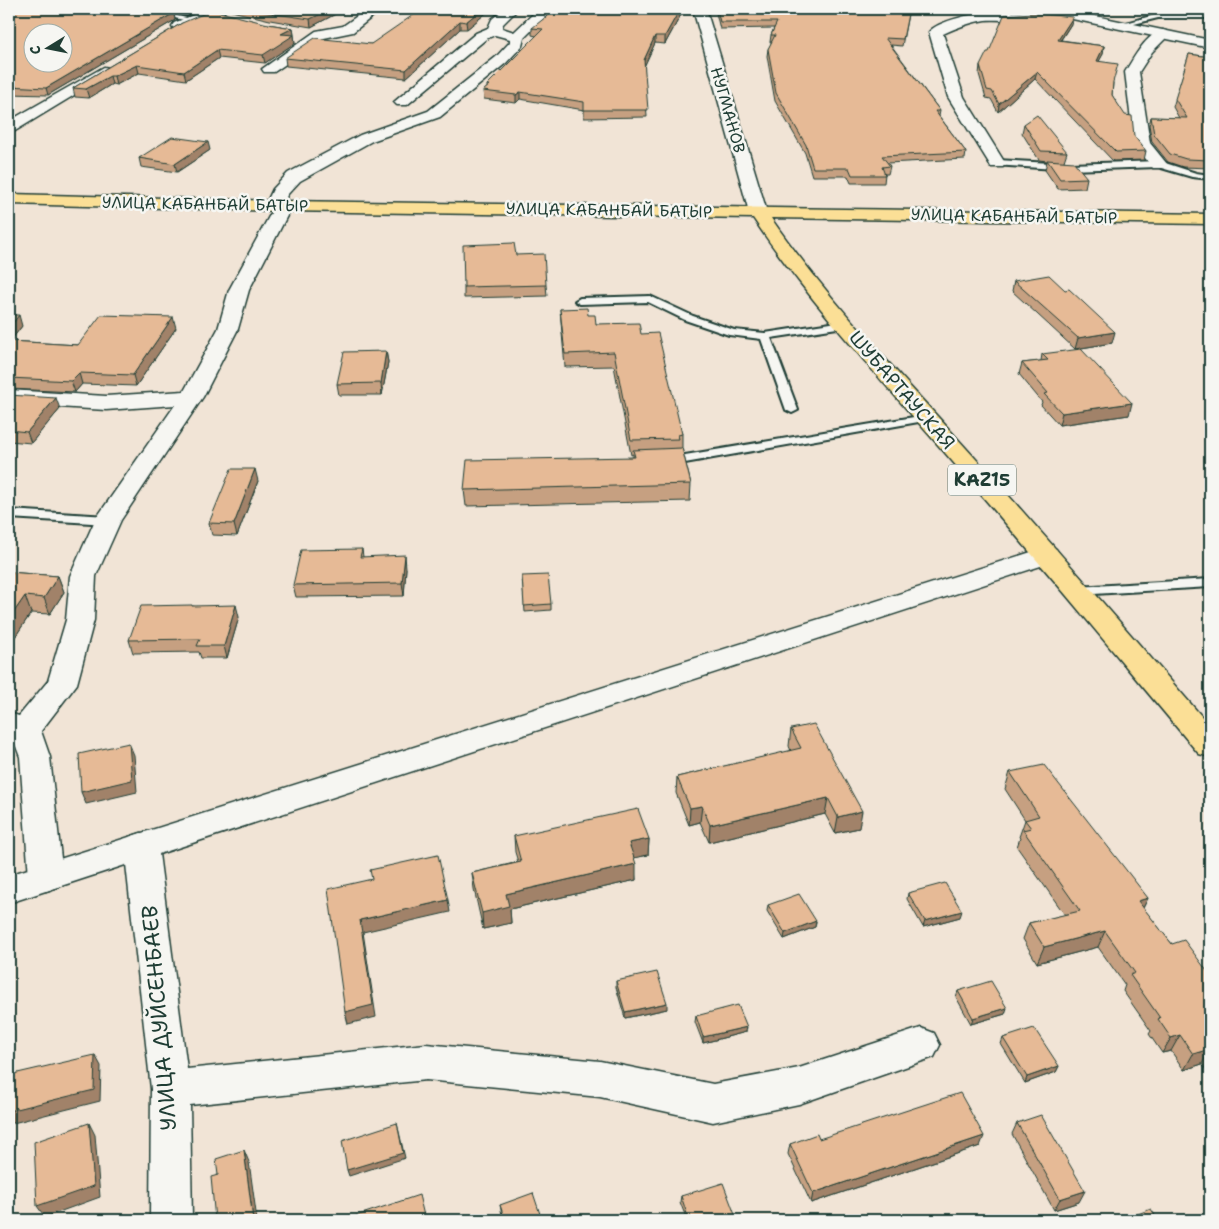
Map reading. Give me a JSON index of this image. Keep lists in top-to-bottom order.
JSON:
{
  "streets": {
    "main road": ["УЛИЦА КАБАНБАЙ БАТЫР", "ШУБАРТАУСКАЯ", "KAZ15"],
    "street": ["НУГМАНОВ", "УЛИЦА ДУЙСЕНБАЕВ"]
  },
  "crossings": [
    ["НУГМАНОВ", "УЛИЦА КАБАНБАЙ БАТЫР"],
    ["НУГМАНОВ", "ШУБАРТАУСКАЯ"],
    ["УЛИЦА КАБАНБАЙ БАТЫР", "ШУБАРТАУСКАЯ"]
  ],
  "north": "left"
}
